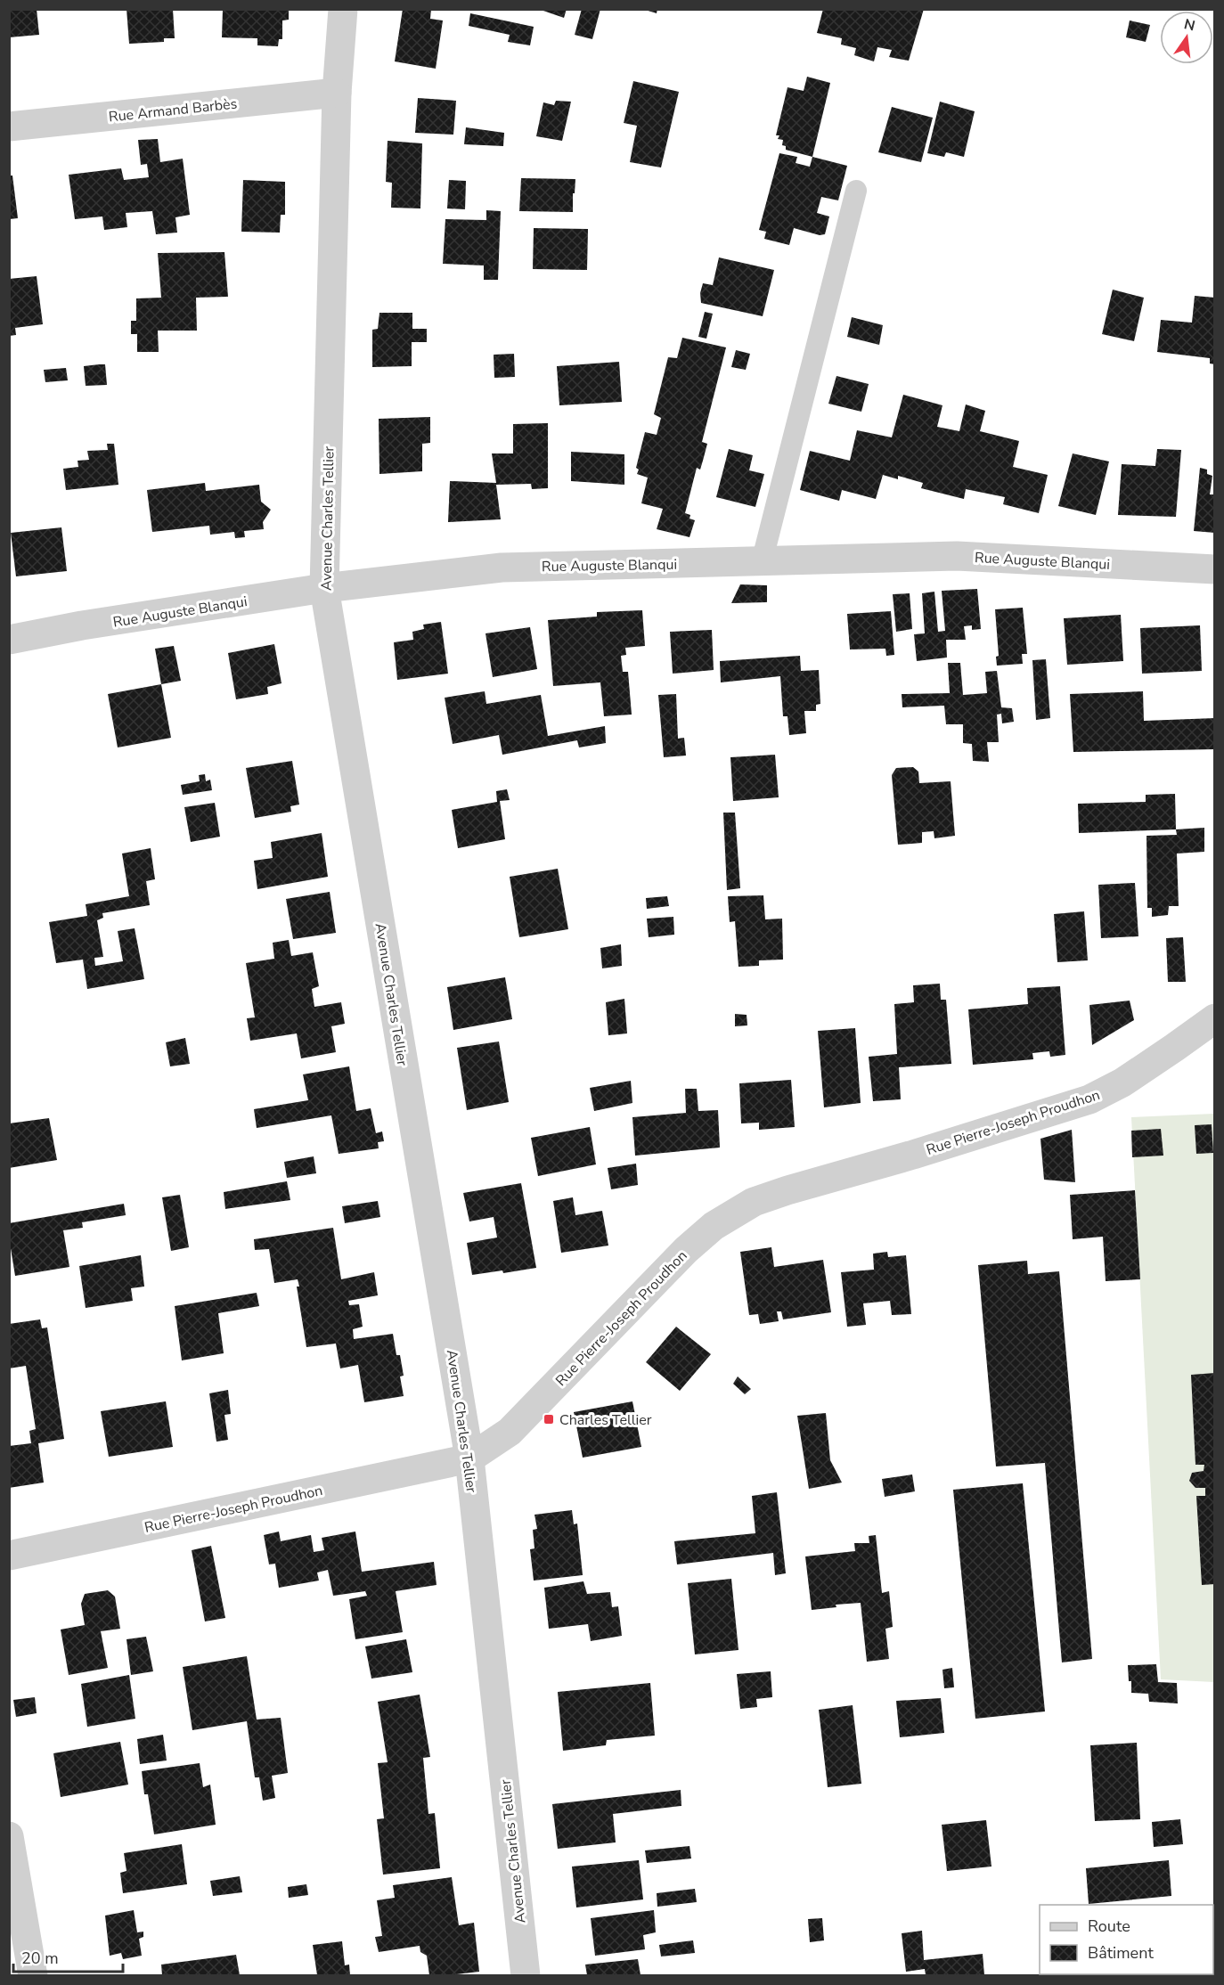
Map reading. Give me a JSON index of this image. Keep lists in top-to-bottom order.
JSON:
{
  "streets": {
    "street": [
      "Rue Armand Barbès",
      "Avenue Charles Tellier",
      "Rue Auguste Blanqui",
      "Rue Pierre-Joseph Proudhon"
    ]
  },
  "crossings": [
    ["Rue Armand Barbès", "Avenue Charles Tellier"],
    ["Avenue Charles Tellier", "Rue Auguste Blanqui"],
    ["Avenue Charles Tellier", "Rue Pierre-Joseph Proudhon"]
  ],
  "places": {
    "transit": ["Charles Tellier"]
  },
  "legend": ["Route", "Bâtiment"],
  "scale_bar": "20 m",
  "north": "top"
}
